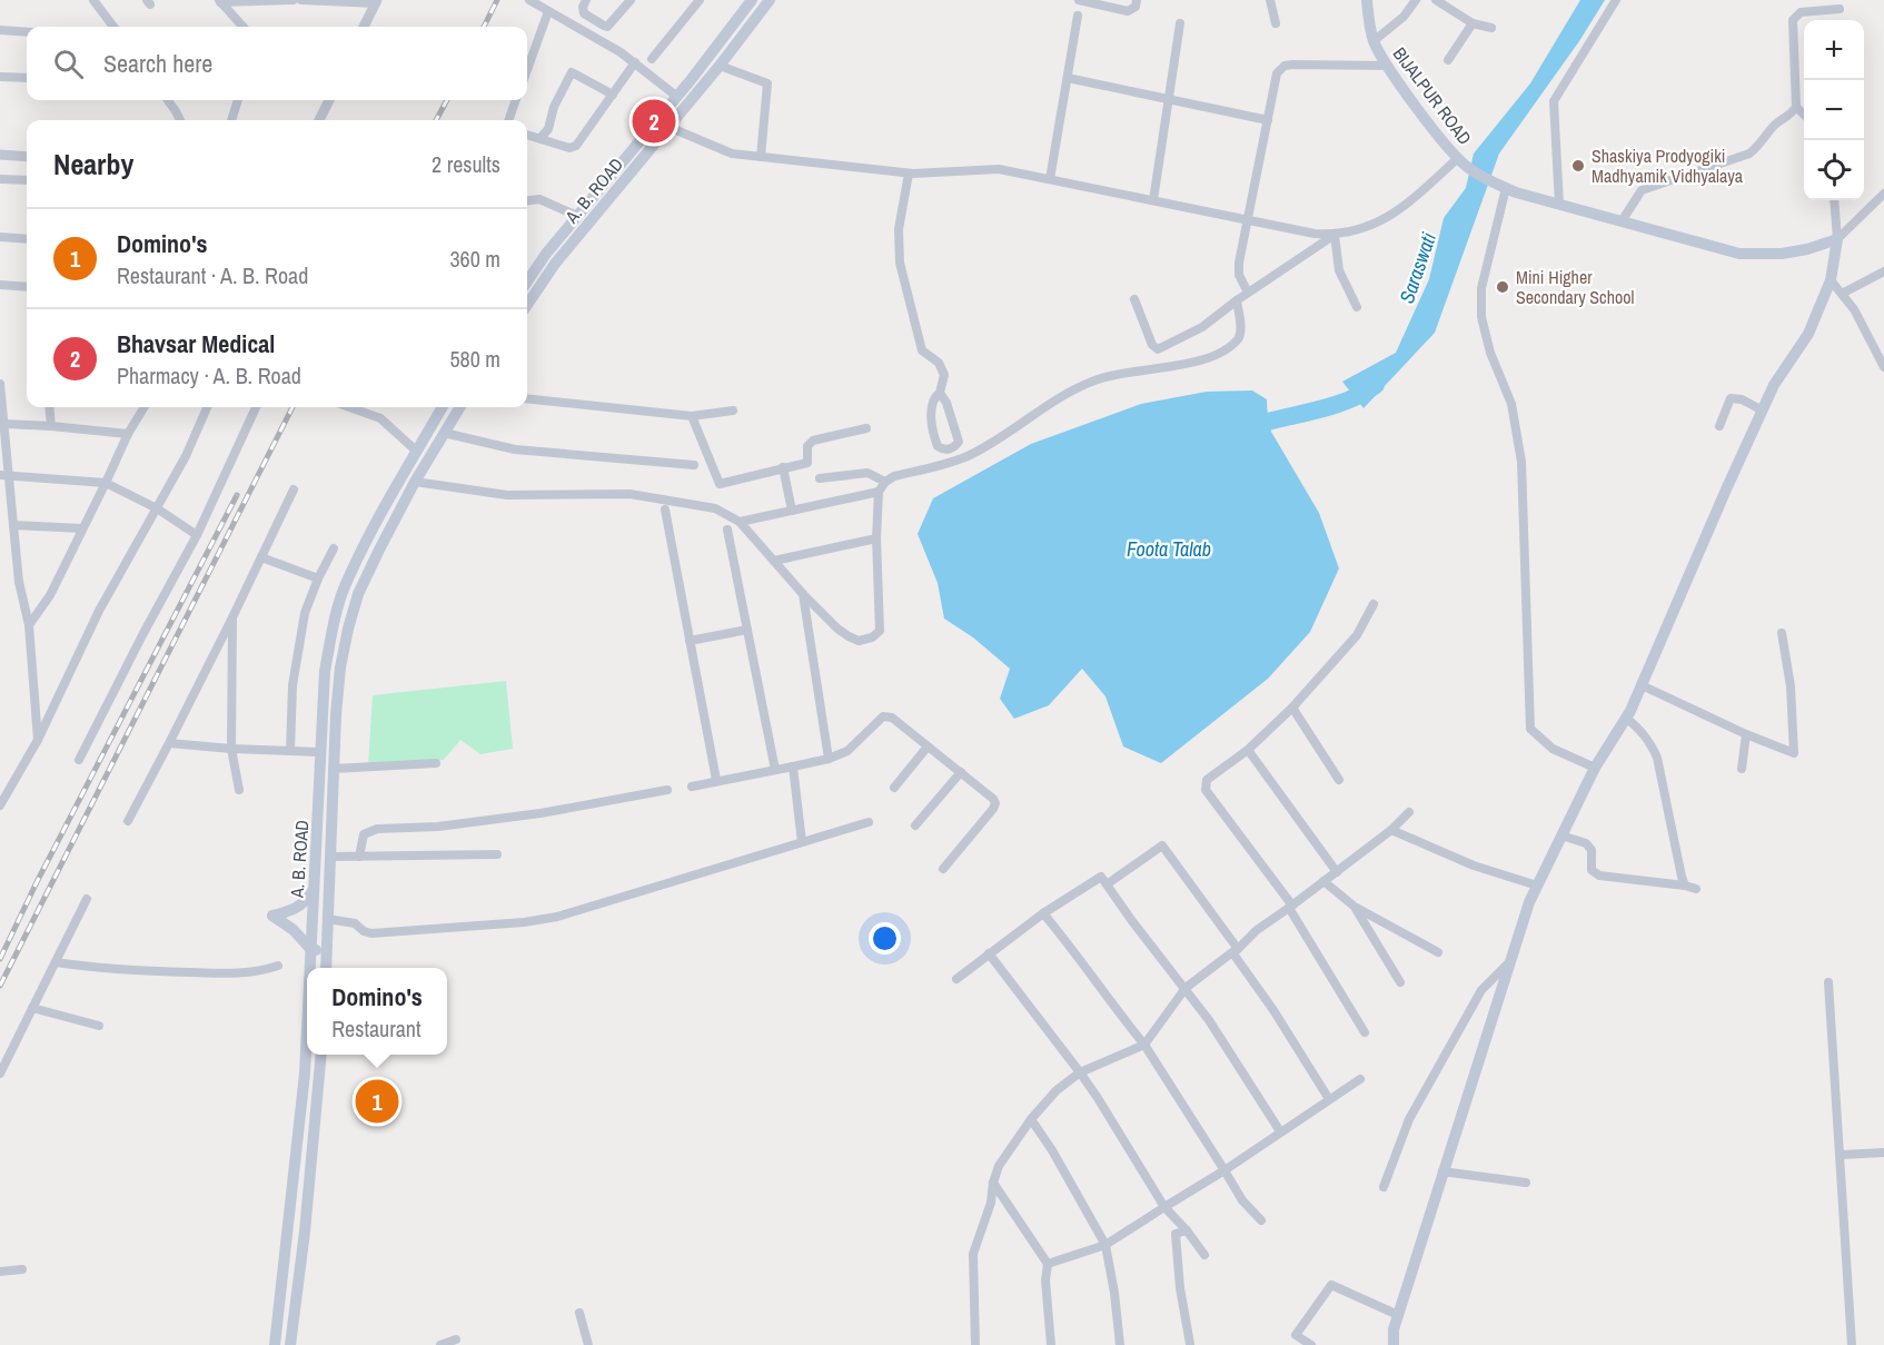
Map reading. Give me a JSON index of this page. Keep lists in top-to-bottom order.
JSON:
{
  "streets": {
    "main road": ["BIJALPUR ROAD", "A. B. ROAD"]
  },
  "water": ["Saraswati", "Foota Talab"],
  "places": ["Shaskiya Prodyogiki Madhyamik Vidhyalaya", "Mini Higher Secondary School"],
  "page": {
    "map_buttons": ["+", "−"],
    "search": "Search here",
    "pins": ["2", "1"],
    "heading": ["Nearby", "2 results"],
    "list": [
      {
        "mark": "1",
        "name": "Domino's",
        "note": "Restaurant · A. B. Road",
        "value": "360 m"
      },
      {
        "mark": "2",
        "name": "Bhavsar Medical",
        "note": "Pharmacy · A. B. Road",
        "value": "580 m"
      }
    ],
    "popup": ["Domino's", "Restaurant"]
  }
}
